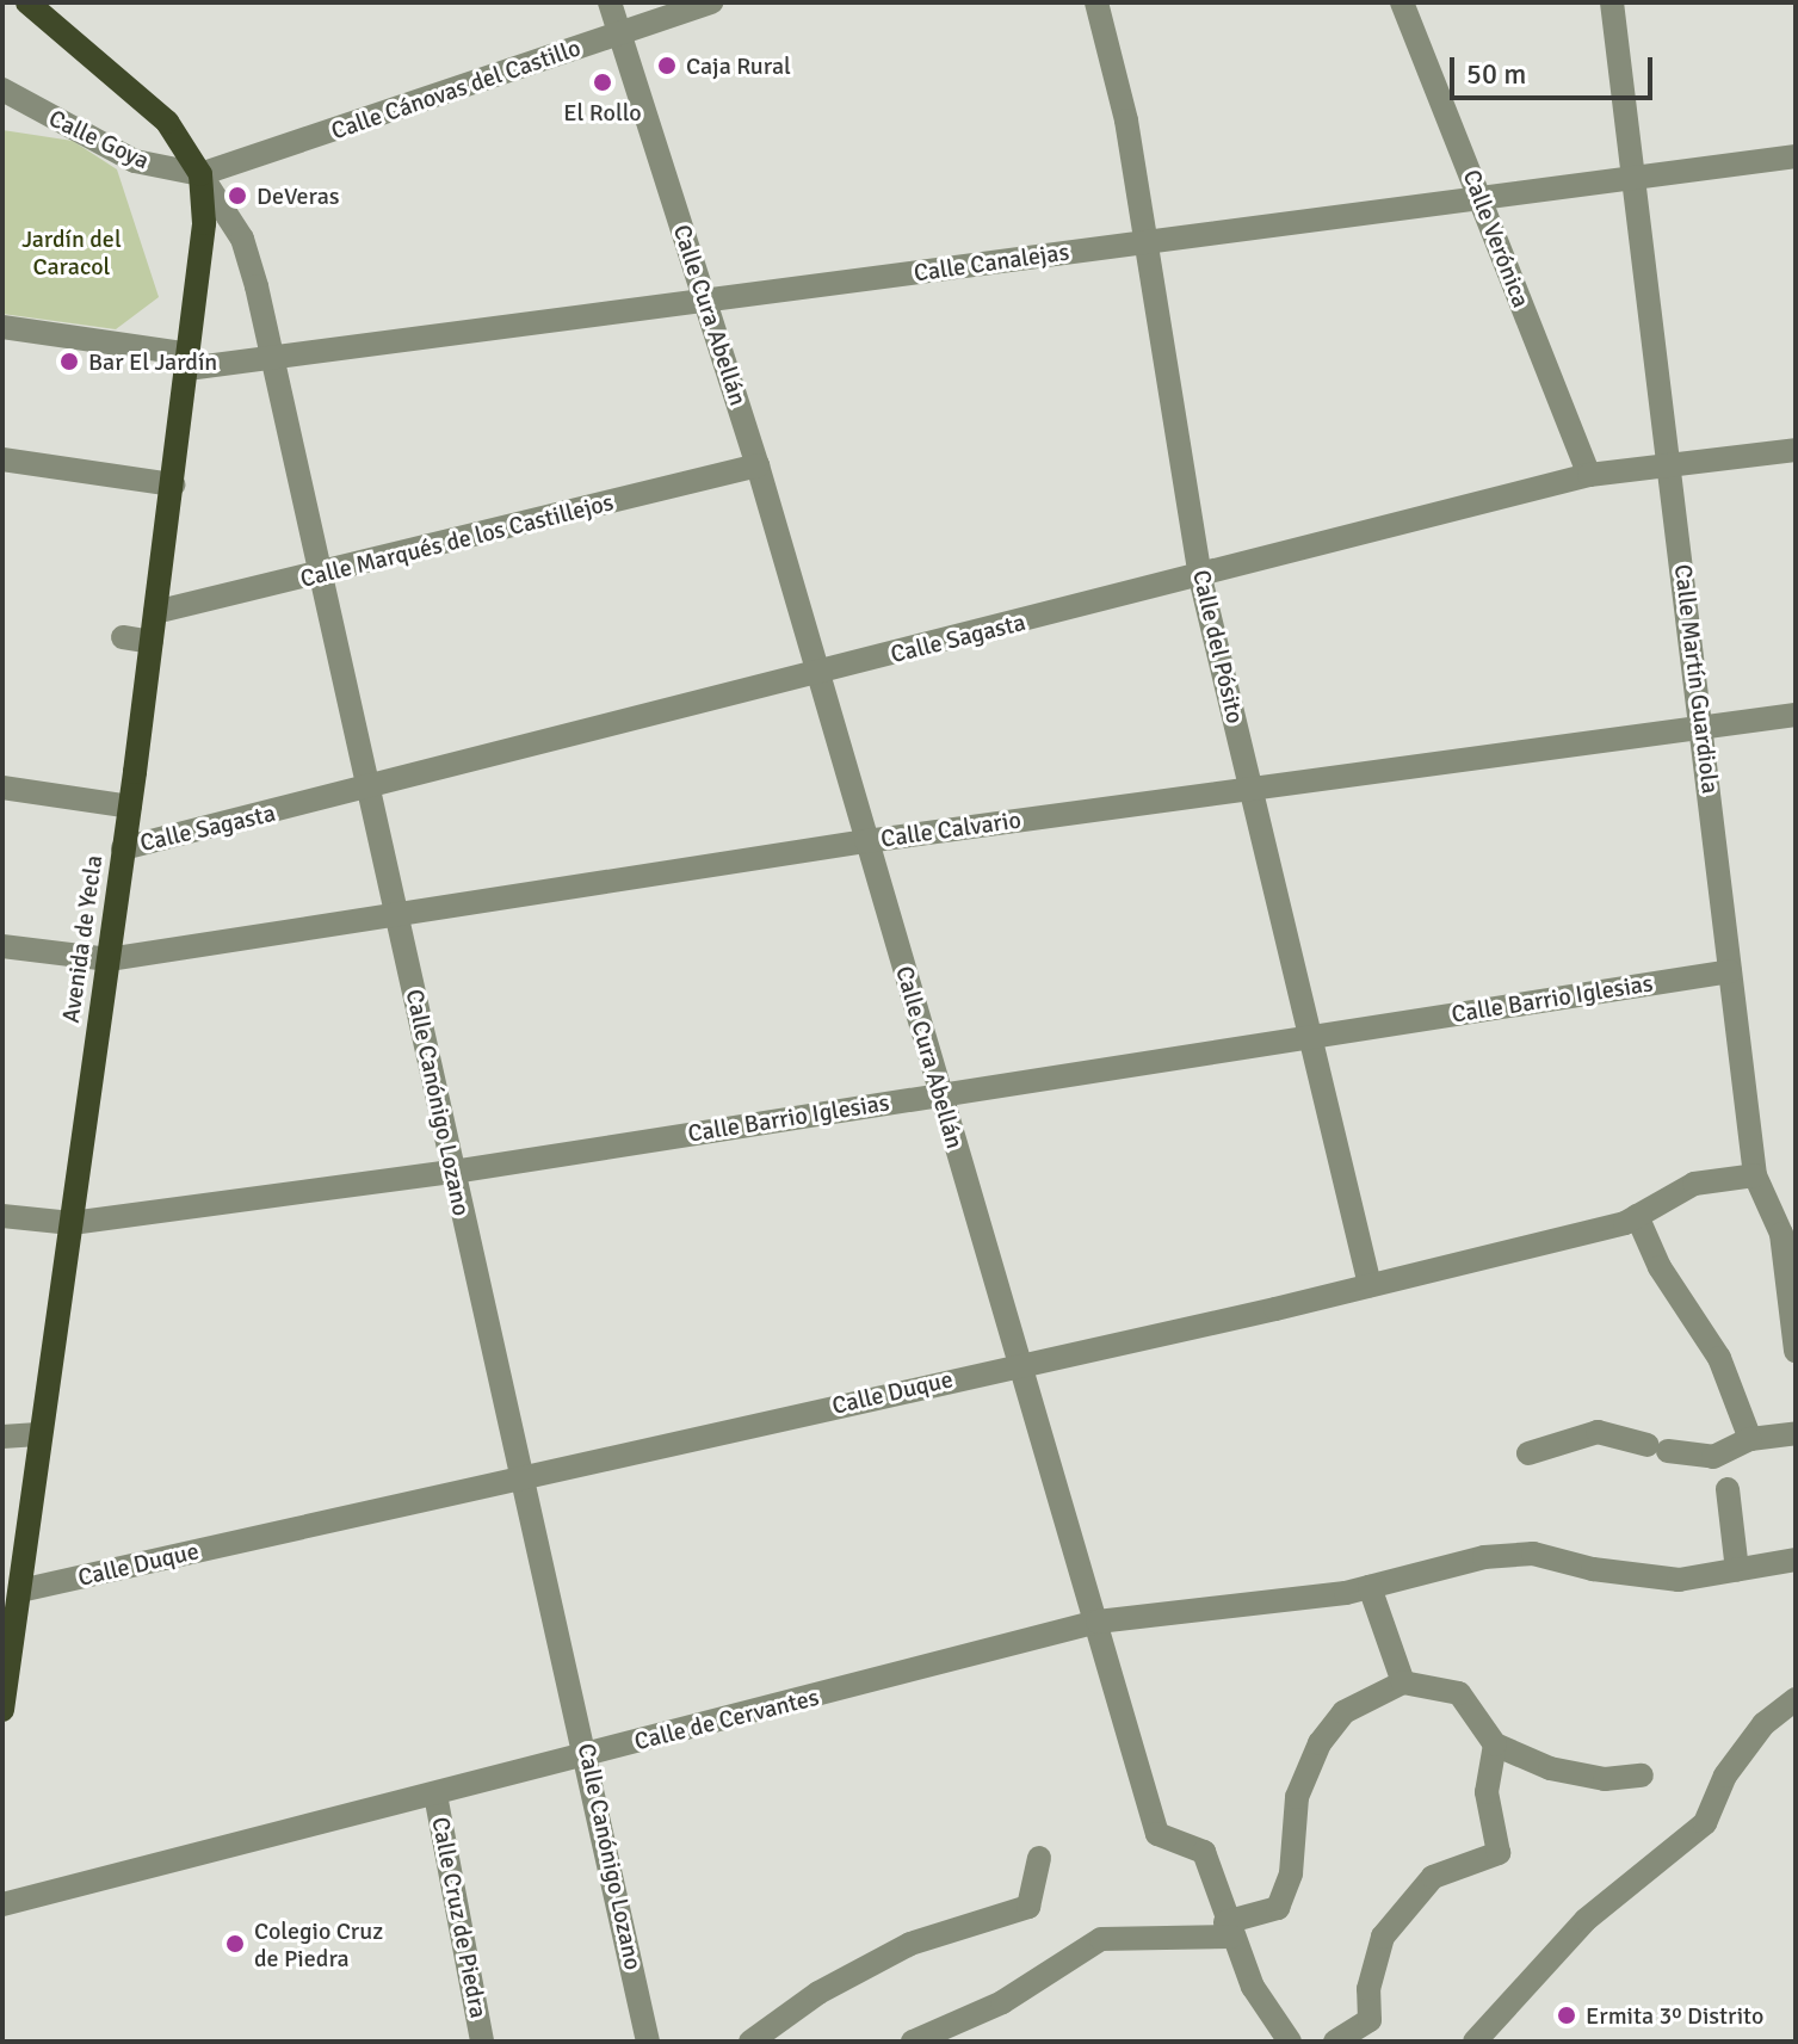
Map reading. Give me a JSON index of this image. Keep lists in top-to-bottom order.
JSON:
{
  "streets": {
    "main road": ["Avenida de Yecla"],
    "street": [
      "Calle Cánovas del Castillo",
      "Calle Goya",
      "Calle Verónica",
      "Calle Canalejas",
      "Calle Cura Abellán",
      "Calle Marqués de los Castillejos",
      "Calle Sagasta",
      "Calle del Pósito",
      "Calle Martín Guardiola",
      "Calle Calvario",
      "Calle Barrio Iglesias",
      "Calle Canónigo Lozano",
      "Calle Duque",
      "Calle de Cervantes",
      "Calle Cruz de Piedra"
    ]
  },
  "crossings": [
    ["Calle Cánovas del Castillo", "Calle Goya"],
    ["Calle Cánovas del Castillo", "Calle Cura Abellán"],
    ["Calle Cánovas del Castillo", "Avenida de Yecla"],
    ["Calle Cánovas del Castillo", "Calle Canónigo Lozano"],
    ["Calle Goya", "Avenida de Yecla"],
    ["Calle Goya", "Calle Canónigo Lozano"],
    ["Calle Verónica", "Calle Canalejas"],
    ["Calle Verónica", "Calle Sagasta"],
    ["Calle Canalejas", "Calle Cura Abellán"],
    ["Calle Canalejas", "Calle del Pósito"],
    ["Calle Canalejas", "Calle Martín Guardiola"],
    ["Calle Canalejas", "Avenida de Yecla"],
    ["Calle Canalejas", "Calle Canónigo Lozano"],
    ["Calle Cura Abellán", "Calle Marqués de los Castillejos"],
    ["Calle Cura Abellán", "Calle Sagasta"],
    ["Calle Cura Abellán", "Calle Calvario"],
    ["Calle Cura Abellán", "Calle Barrio Iglesias"],
    ["Calle Cura Abellán", "Calle Duque"],
    ["Calle Cura Abellán", "Calle de Cervantes"],
    ["Calle Marqués de los Castillejos", "Avenida de Yecla"],
    ["Calle Marqués de los Castillejos", "Calle Canónigo Lozano"],
    ["Calle Sagasta", "Calle del Pósito"],
    ["Calle Sagasta", "Calle Martín Guardiola"],
    ["Calle Sagasta", "Avenida de Yecla"],
    ["Calle Sagasta", "Calle Canónigo Lozano"],
    ["Calle del Pósito", "Calle Calvario"],
    ["Calle del Pósito", "Calle Barrio Iglesias"],
    ["Calle del Pósito", "Calle Duque"],
    ["Calle Martín Guardiola", "Calle Calvario"],
    ["Calle Martín Guardiola", "Calle Barrio Iglesias"],
    ["Calle Martín Guardiola", "Calle Duque"],
    ["Calle Calvario", "Avenida de Yecla"],
    ["Calle Calvario", "Calle Canónigo Lozano"],
    ["Avenida de Yecla", "Calle Barrio Iglesias"],
    ["Avenida de Yecla", "Calle Canónigo Lozano"],
    ["Avenida de Yecla", "Calle Duque"],
    ["Calle Barrio Iglesias", "Calle Canónigo Lozano"],
    ["Calle Canónigo Lozano", "Calle Duque"],
    ["Calle Canónigo Lozano", "Calle de Cervantes"],
    ["Calle de Cervantes", "Calle Cruz de Piedra"]
  ],
  "parks": ["Jardín del Caracol"],
  "places": [
    "Caja Rural",
    "El Rollo",
    "DeVeras",
    "Bar El Jardín",
    "Colegio Cruz de Piedra",
    "Ermita 3º Distrito"
  ],
  "scale_bar": "50 m"
}
